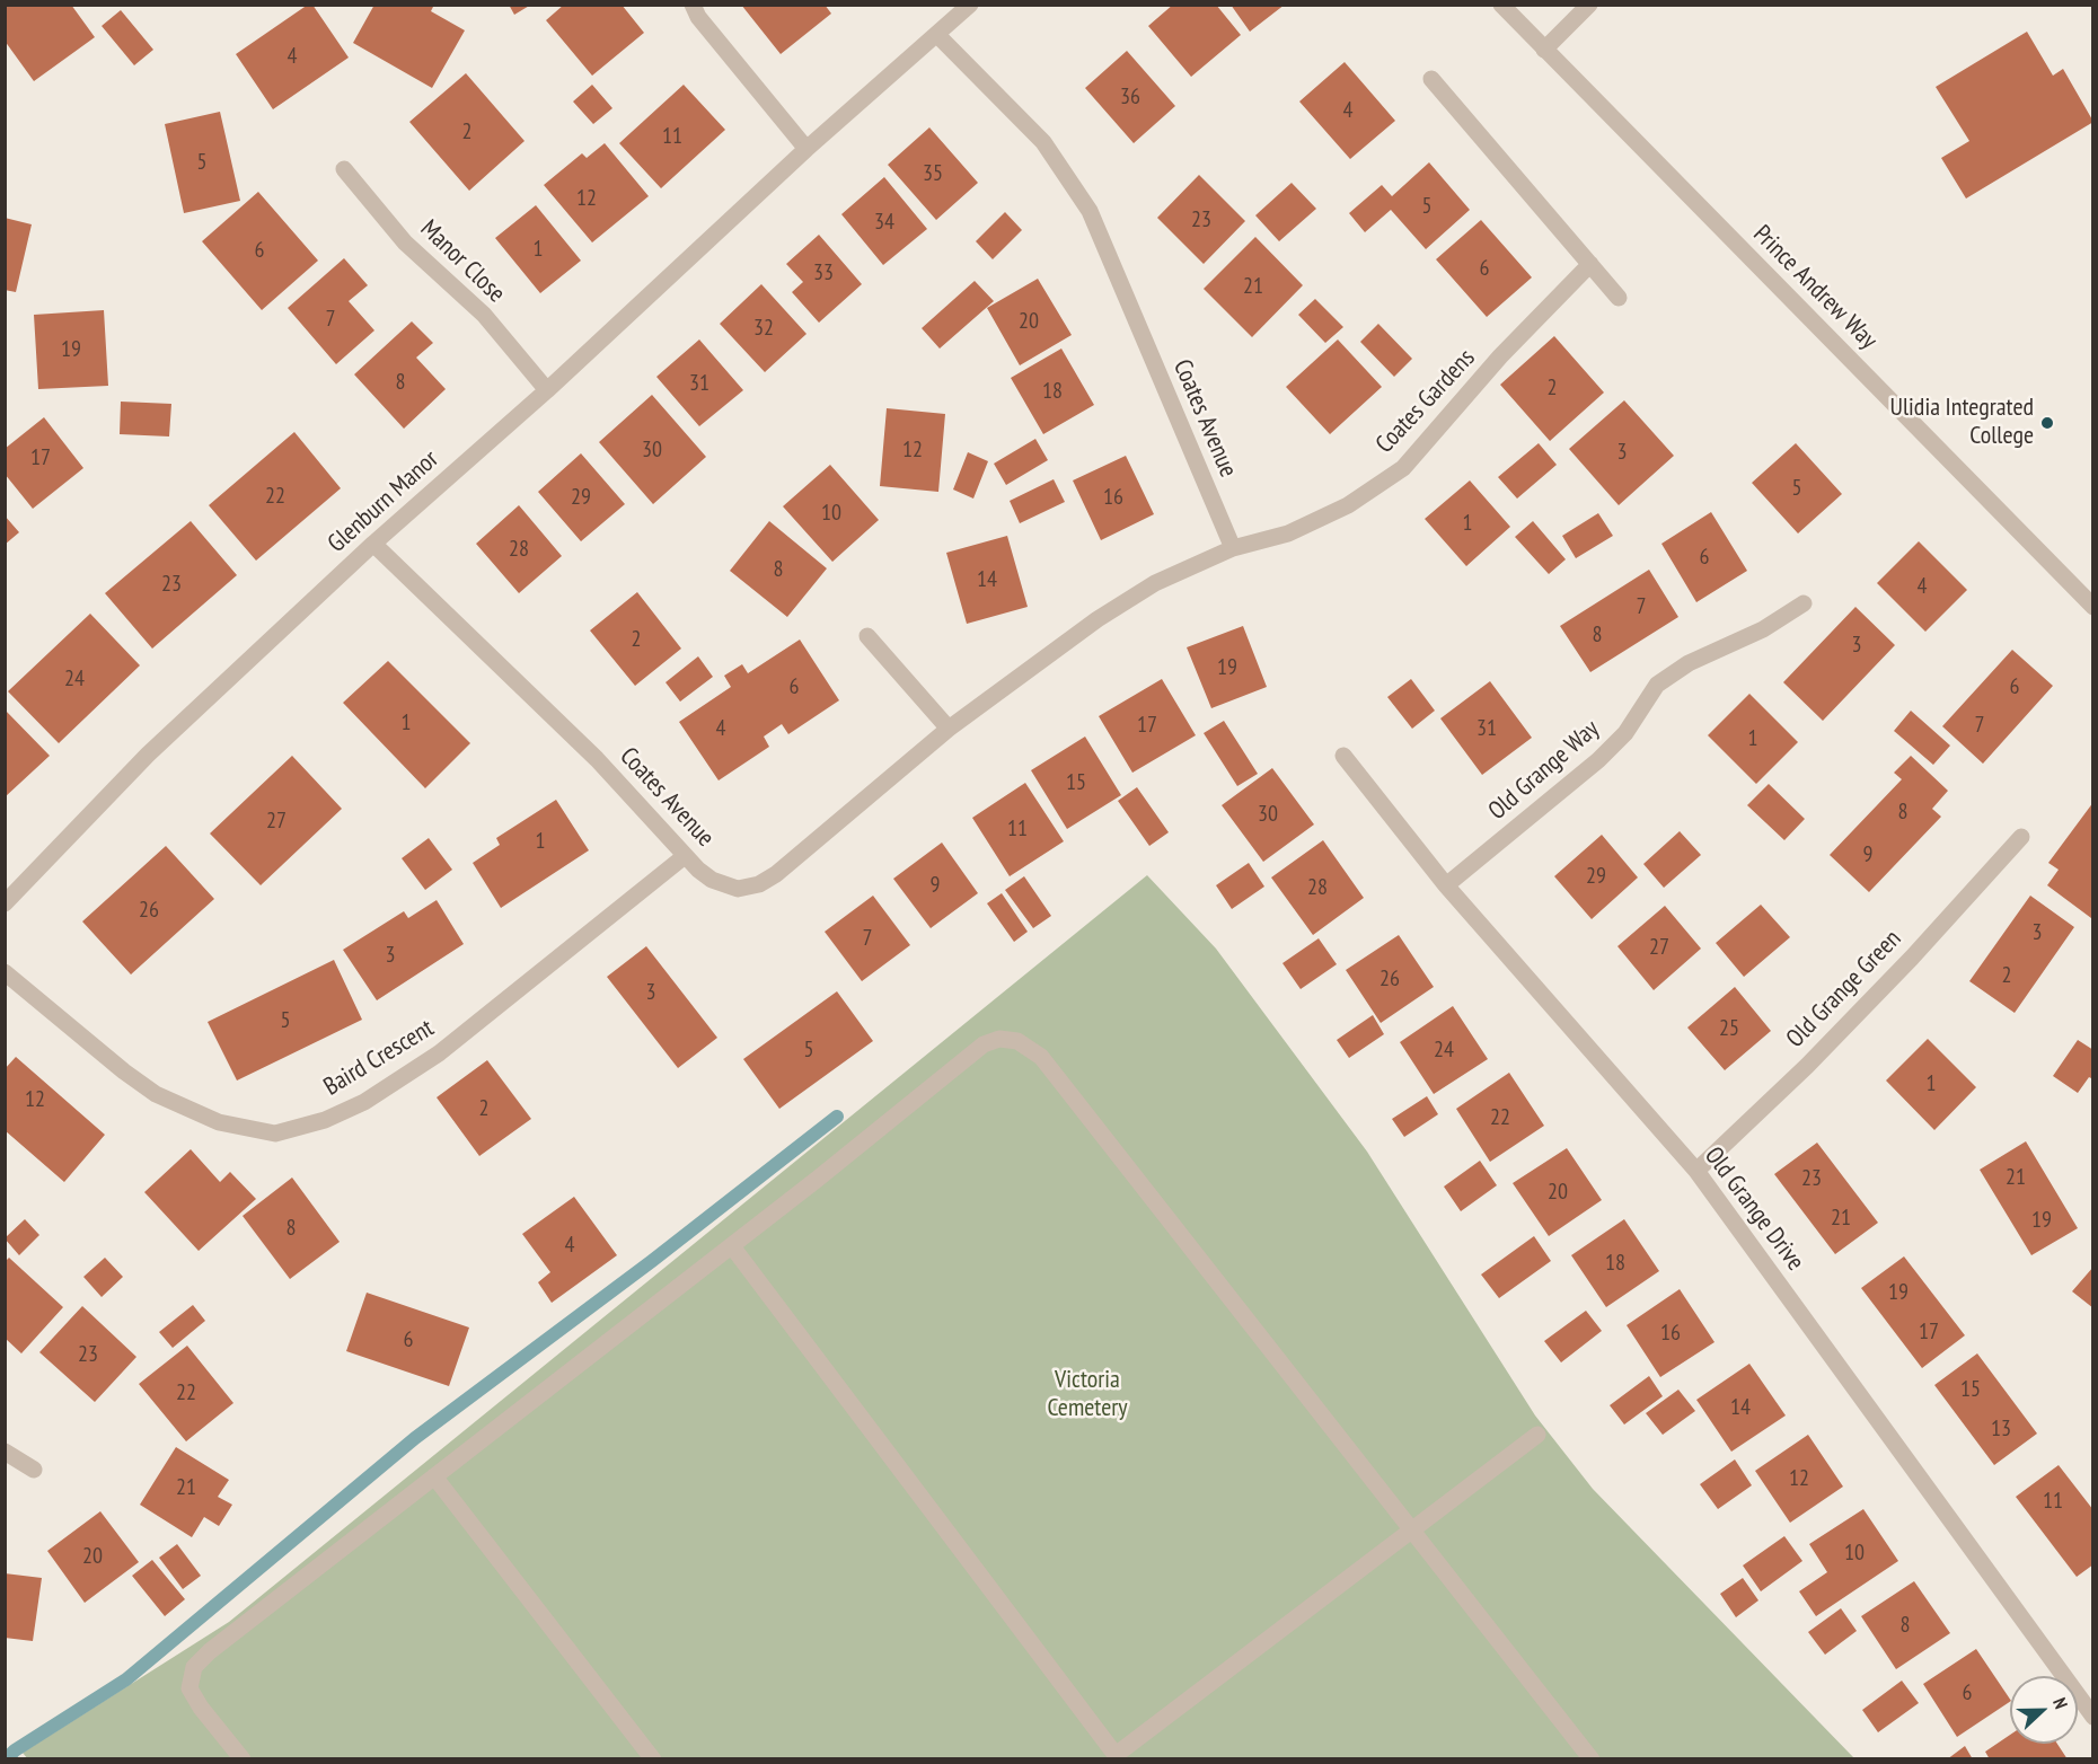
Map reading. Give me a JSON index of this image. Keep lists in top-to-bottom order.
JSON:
{
  "streets": {
    "street": [
      "Manor Close",
      "Prince Andrew Way",
      "Coates Gardens",
      "Coates Avenue",
      "Glenburn Manor",
      "Old Grange Way",
      "Old Grange Green",
      "Baird Crescent",
      "Old Grange Drive"
    ]
  },
  "crossings": [
    ["Manor Close", "Glenburn Manor"],
    ["Coates Gardens", "Coates Avenue"],
    ["Coates Avenue", "Glenburn Manor"],
    ["Coates Avenue", "Baird Crescent"],
    ["Old Grange Way", "Old Grange Drive"],
    ["Old Grange Green", "Old Grange Drive"]
  ],
  "parks": ["Victoria Cemetery"],
  "places": ["Ulidia Integrated College"],
  "house_numbers": [
    "4",
    "36",
    "4",
    "2",
    "11",
    "5",
    "35",
    "12",
    "5",
    "23",
    "34",
    "1",
    "6",
    "6",
    "33",
    "21",
    "7",
    "20",
    "32",
    "19",
    "8",
    "31",
    "2",
    "18",
    "30",
    "12",
    "3",
    "17",
    "5",
    "22",
    "29",
    "16",
    "10",
    "1",
    "28",
    "6",
    "8",
    "14",
    "23",
    "4",
    "7",
    "8",
    "2",
    "3",
    "19",
    "24",
    "6",
    "6",
    "1",
    "17",
    "7",
    "4",
    "31",
    "1",
    "15",
    "8",
    "30",
    "27",
    "11",
    "1",
    "9",
    "29",
    "9",
    "28",
    "26",
    "3",
    "7",
    "27",
    "3",
    "2",
    "26",
    "3",
    "5",
    "25",
    "5",
    "24",
    "1",
    "12",
    "2",
    "22",
    "21",
    "23",
    "20",
    "21",
    "19",
    "8",
    "4",
    "18",
    "19",
    "17",
    "16",
    "6",
    "23",
    "15",
    "22",
    "14",
    "13",
    "12",
    "21",
    "11",
    "10",
    "20",
    "8",
    "6"
  ],
  "north": "right"
}
